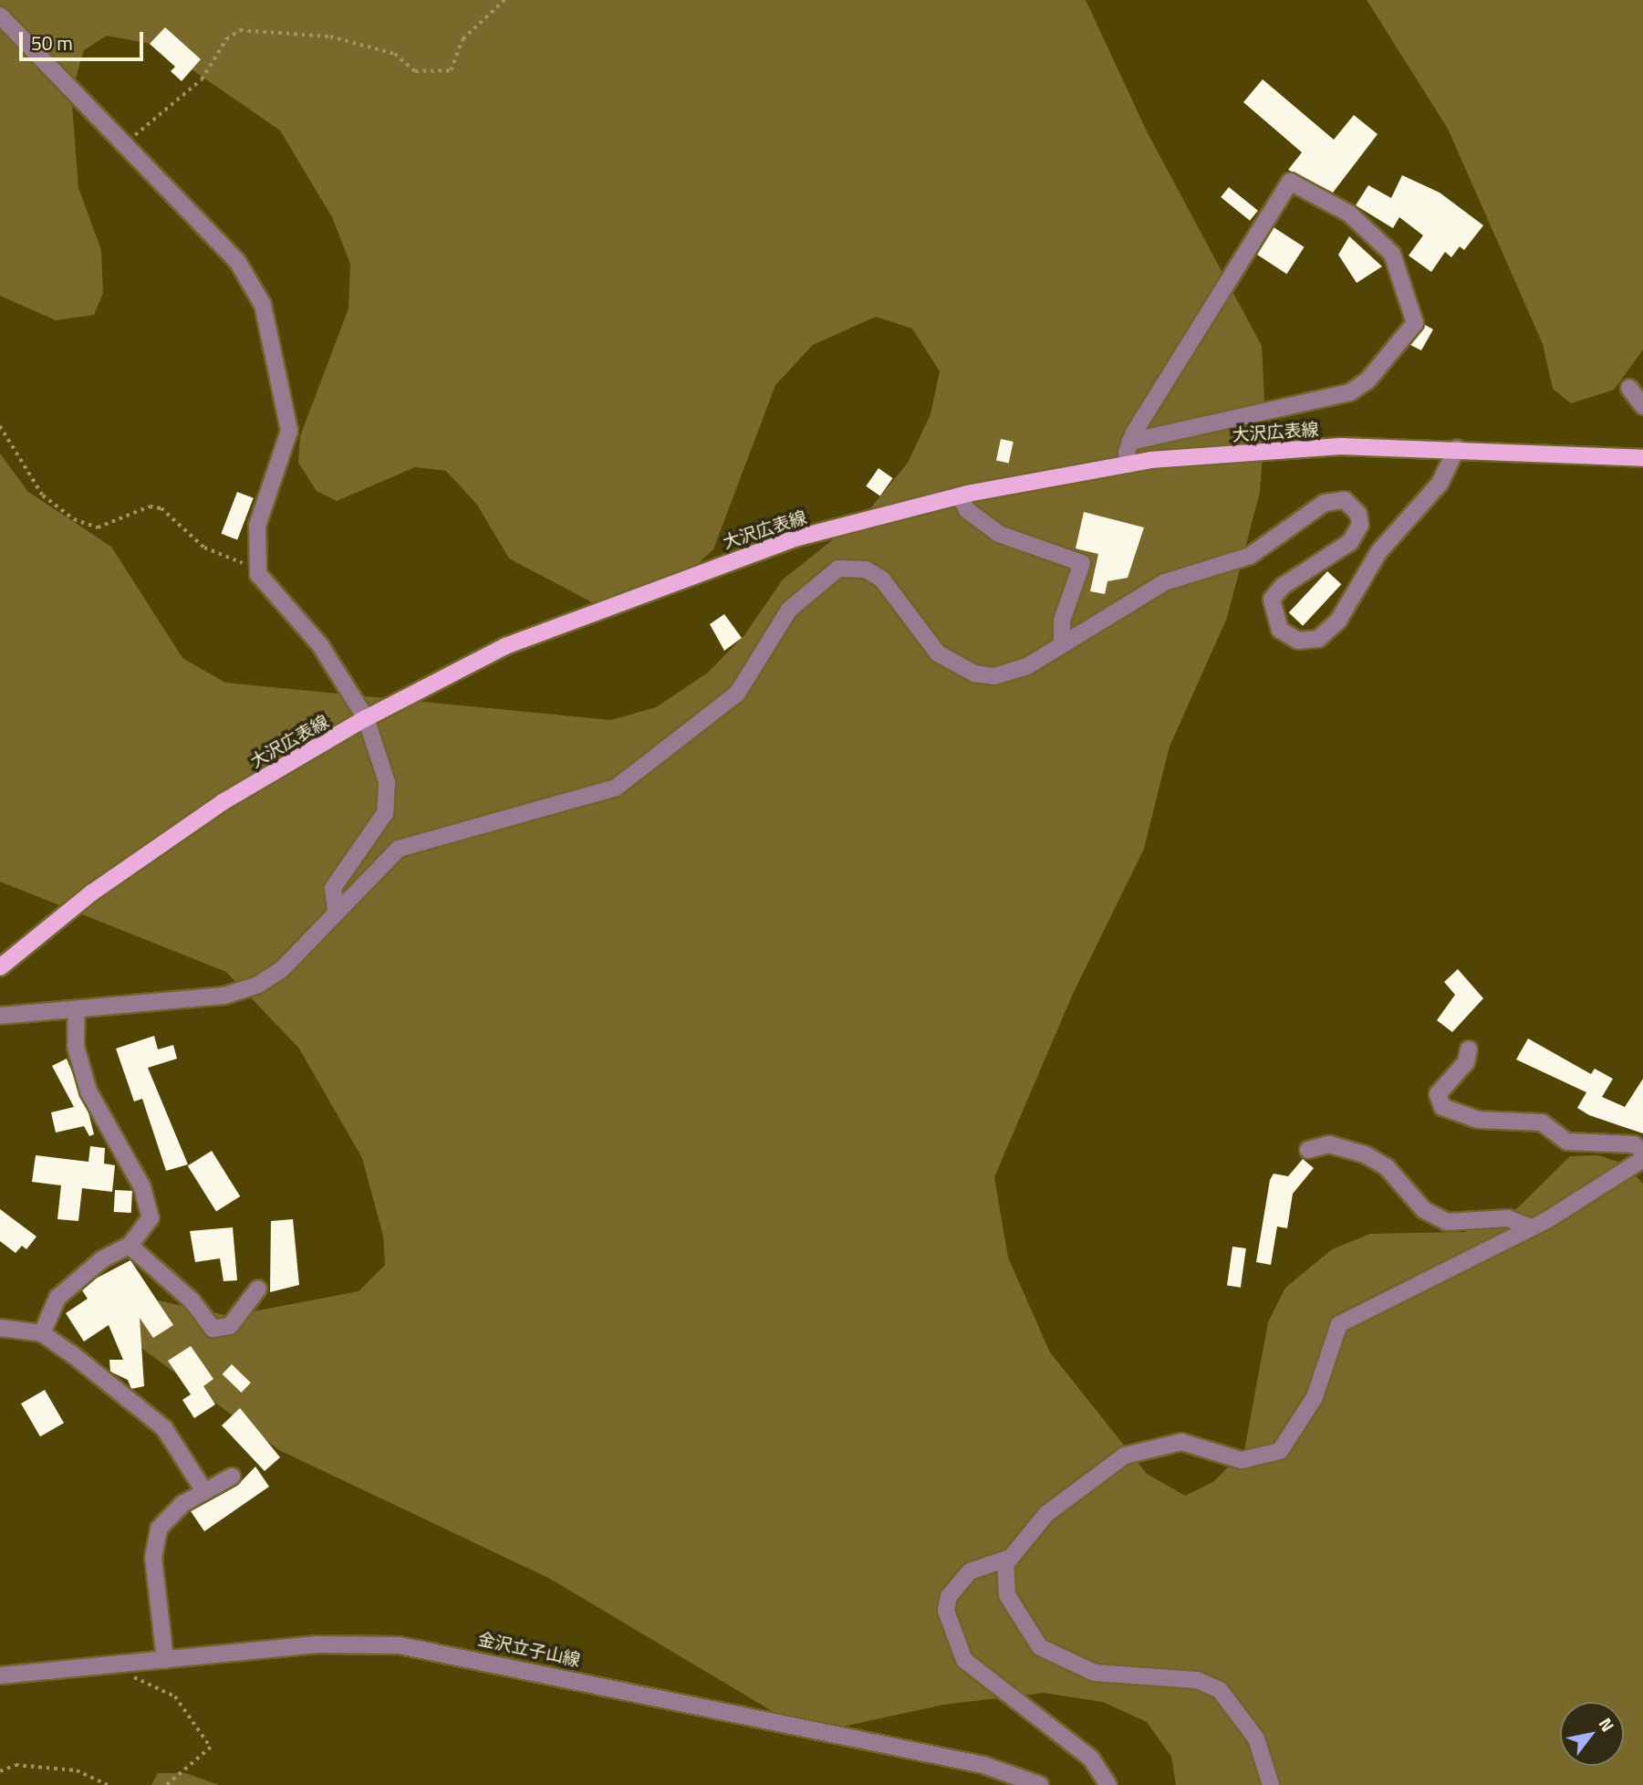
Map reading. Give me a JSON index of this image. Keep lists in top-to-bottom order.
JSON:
{
  "streets": {
    "main road": ["大沢広表線"],
    "street": ["金沢立子山線"]
  },
  "scale_bar": "50 m",
  "north": "top right"
}
